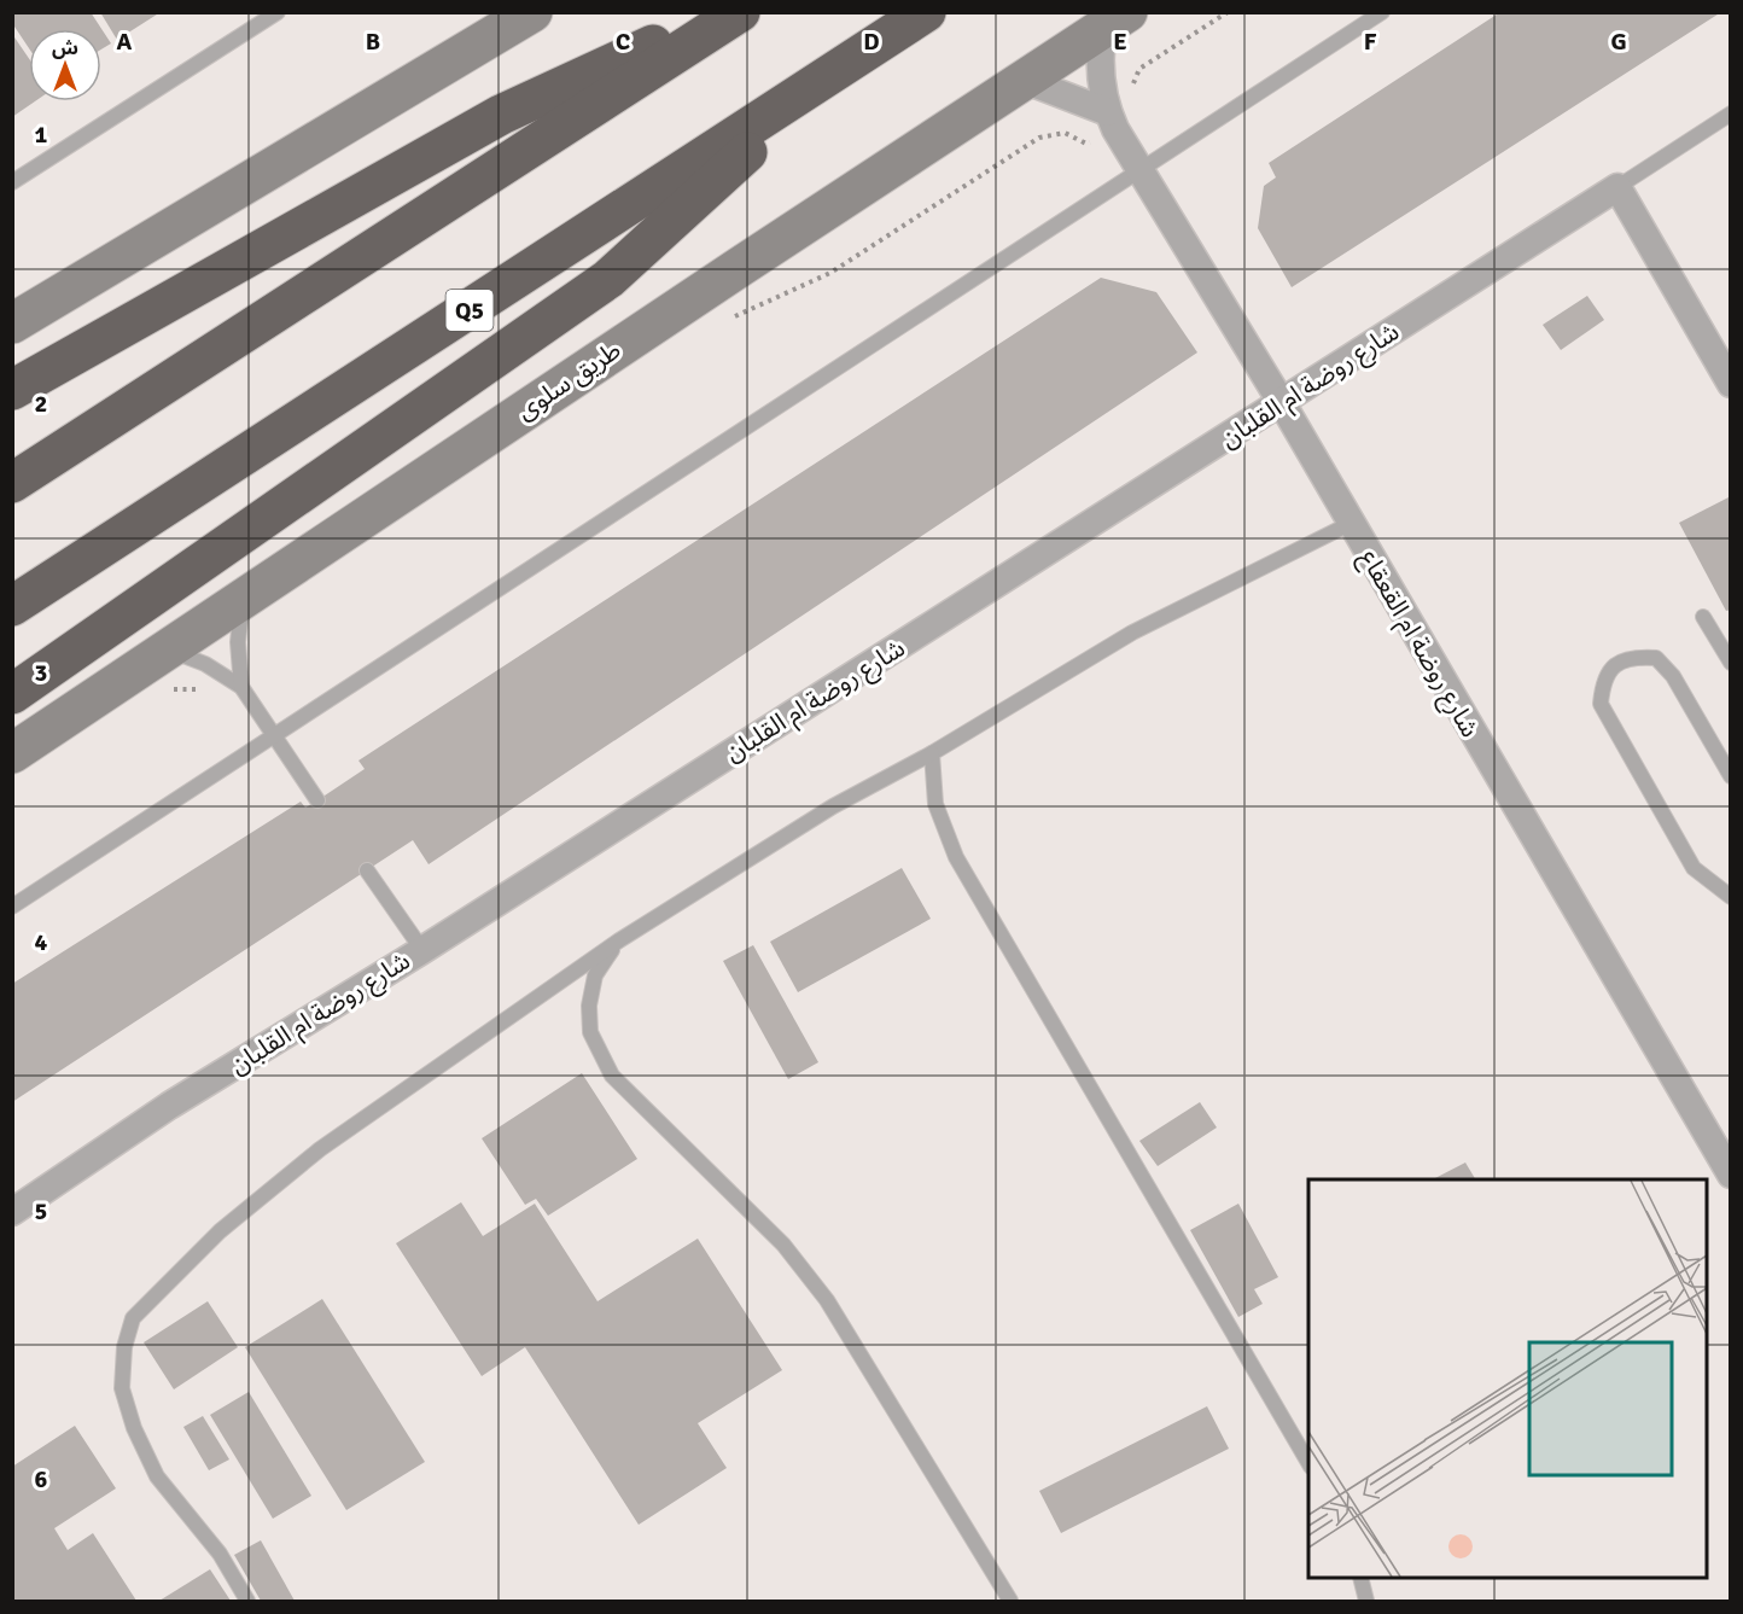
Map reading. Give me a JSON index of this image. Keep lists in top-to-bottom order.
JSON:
{
  "streets": {
    "highway": ["Q5"],
    "main road": ["طريق سلوى"],
    "street": ["شارع روضة ام القلبان", "شارع روضة ام القعقاع"]
  },
  "crossings": [
    ["طريق سلوى", "شارع روضة ام القعقاع"],
    ["شارع روضة ام القلبان", "شارع روضة ام القعقاع"]
  ],
  "north": "top",
  "grid": {
    "columns": [
      "A",
      "B",
      "C",
      "D",
      "E",
      "F",
      "G"
    ],
    "rows": [
      "1",
      "2",
      "3",
      "4",
      "5",
      "6"
    ]
  }
}
